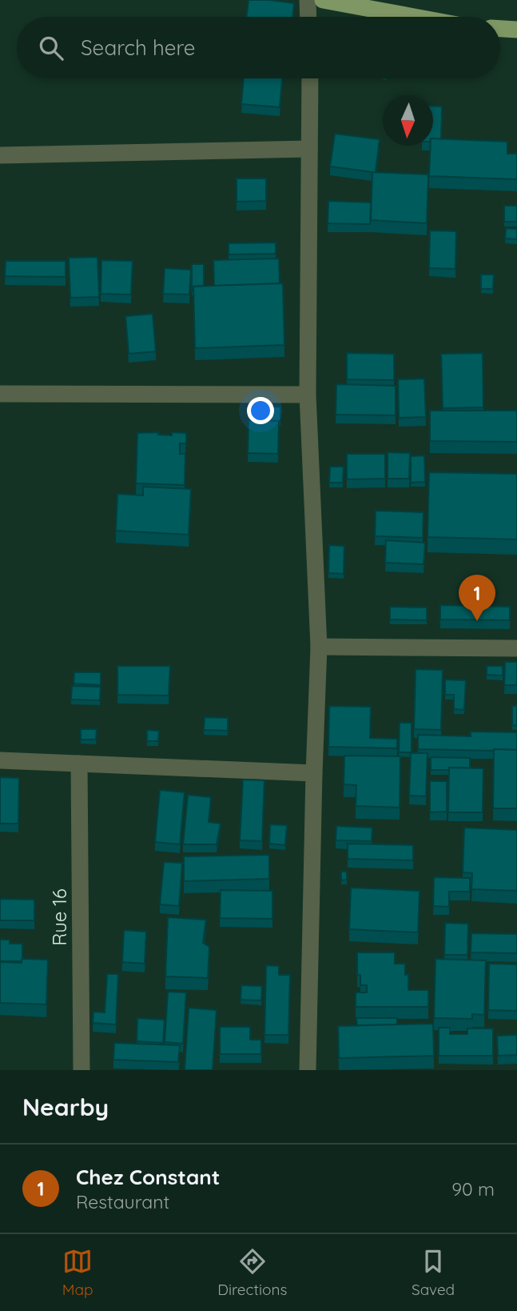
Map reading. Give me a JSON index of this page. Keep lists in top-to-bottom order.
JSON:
{
  "streets": {
    "street": ["Rue 16"]
  },
  "north": "bottom",
  "page": {
    "search": "Search here",
    "pins": "1",
    "heading": "Nearby",
    "list": [
      {
        "mark": "1",
        "name": "Chez Constant",
        "note": "Restaurant",
        "value": "90 m"
      }
    ],
    "nav": ["Map", "Directions", "Saved"]
  }
}
